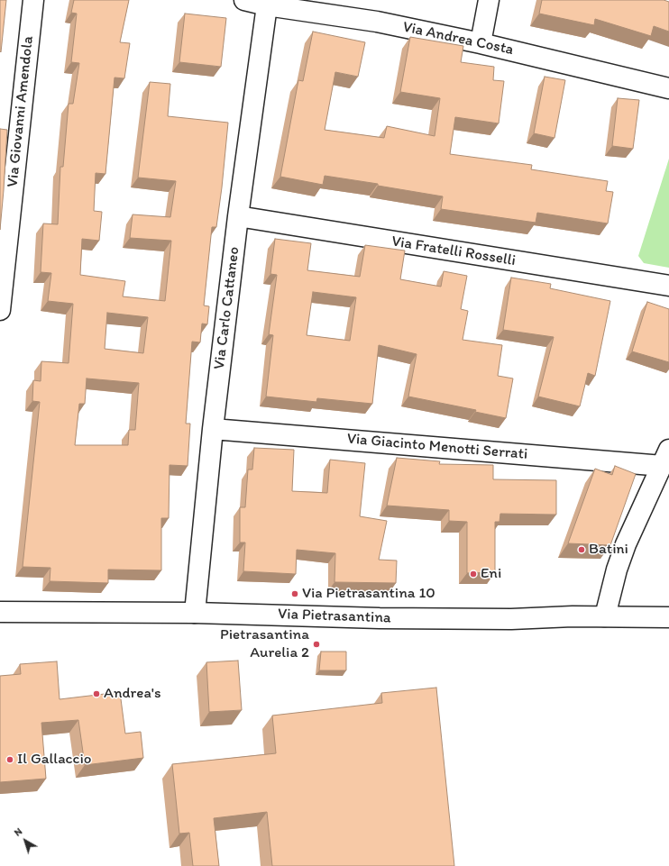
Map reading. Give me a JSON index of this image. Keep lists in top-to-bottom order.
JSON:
{
  "streets": {
    "street": [
      "Via Andrea Costa",
      "Via Giovanni Amendola",
      "Via Fratelli Rosselli",
      "Via Carlo Cattaneo",
      "Via Giacinto Menotti Serrati",
      "Via Pietrasantina"
    ]
  },
  "crossings": [
    ["Via Andrea Costa", "Via Carlo Cattaneo"],
    ["Via Fratelli Rosselli", "Via Carlo Cattaneo"],
    ["Via Carlo Cattaneo", "Via Giacinto Menotti Serrati"],
    ["Via Carlo Cattaneo", "Via Pietrasantina"]
  ],
  "places": [
    "Batini",
    "Eni",
    "Via Pietrasantina 10",
    "Pietrasantina Aurelia 2",
    "Andrea's",
    "Il Gallaccio"
  ],
  "north": "top left"
}
